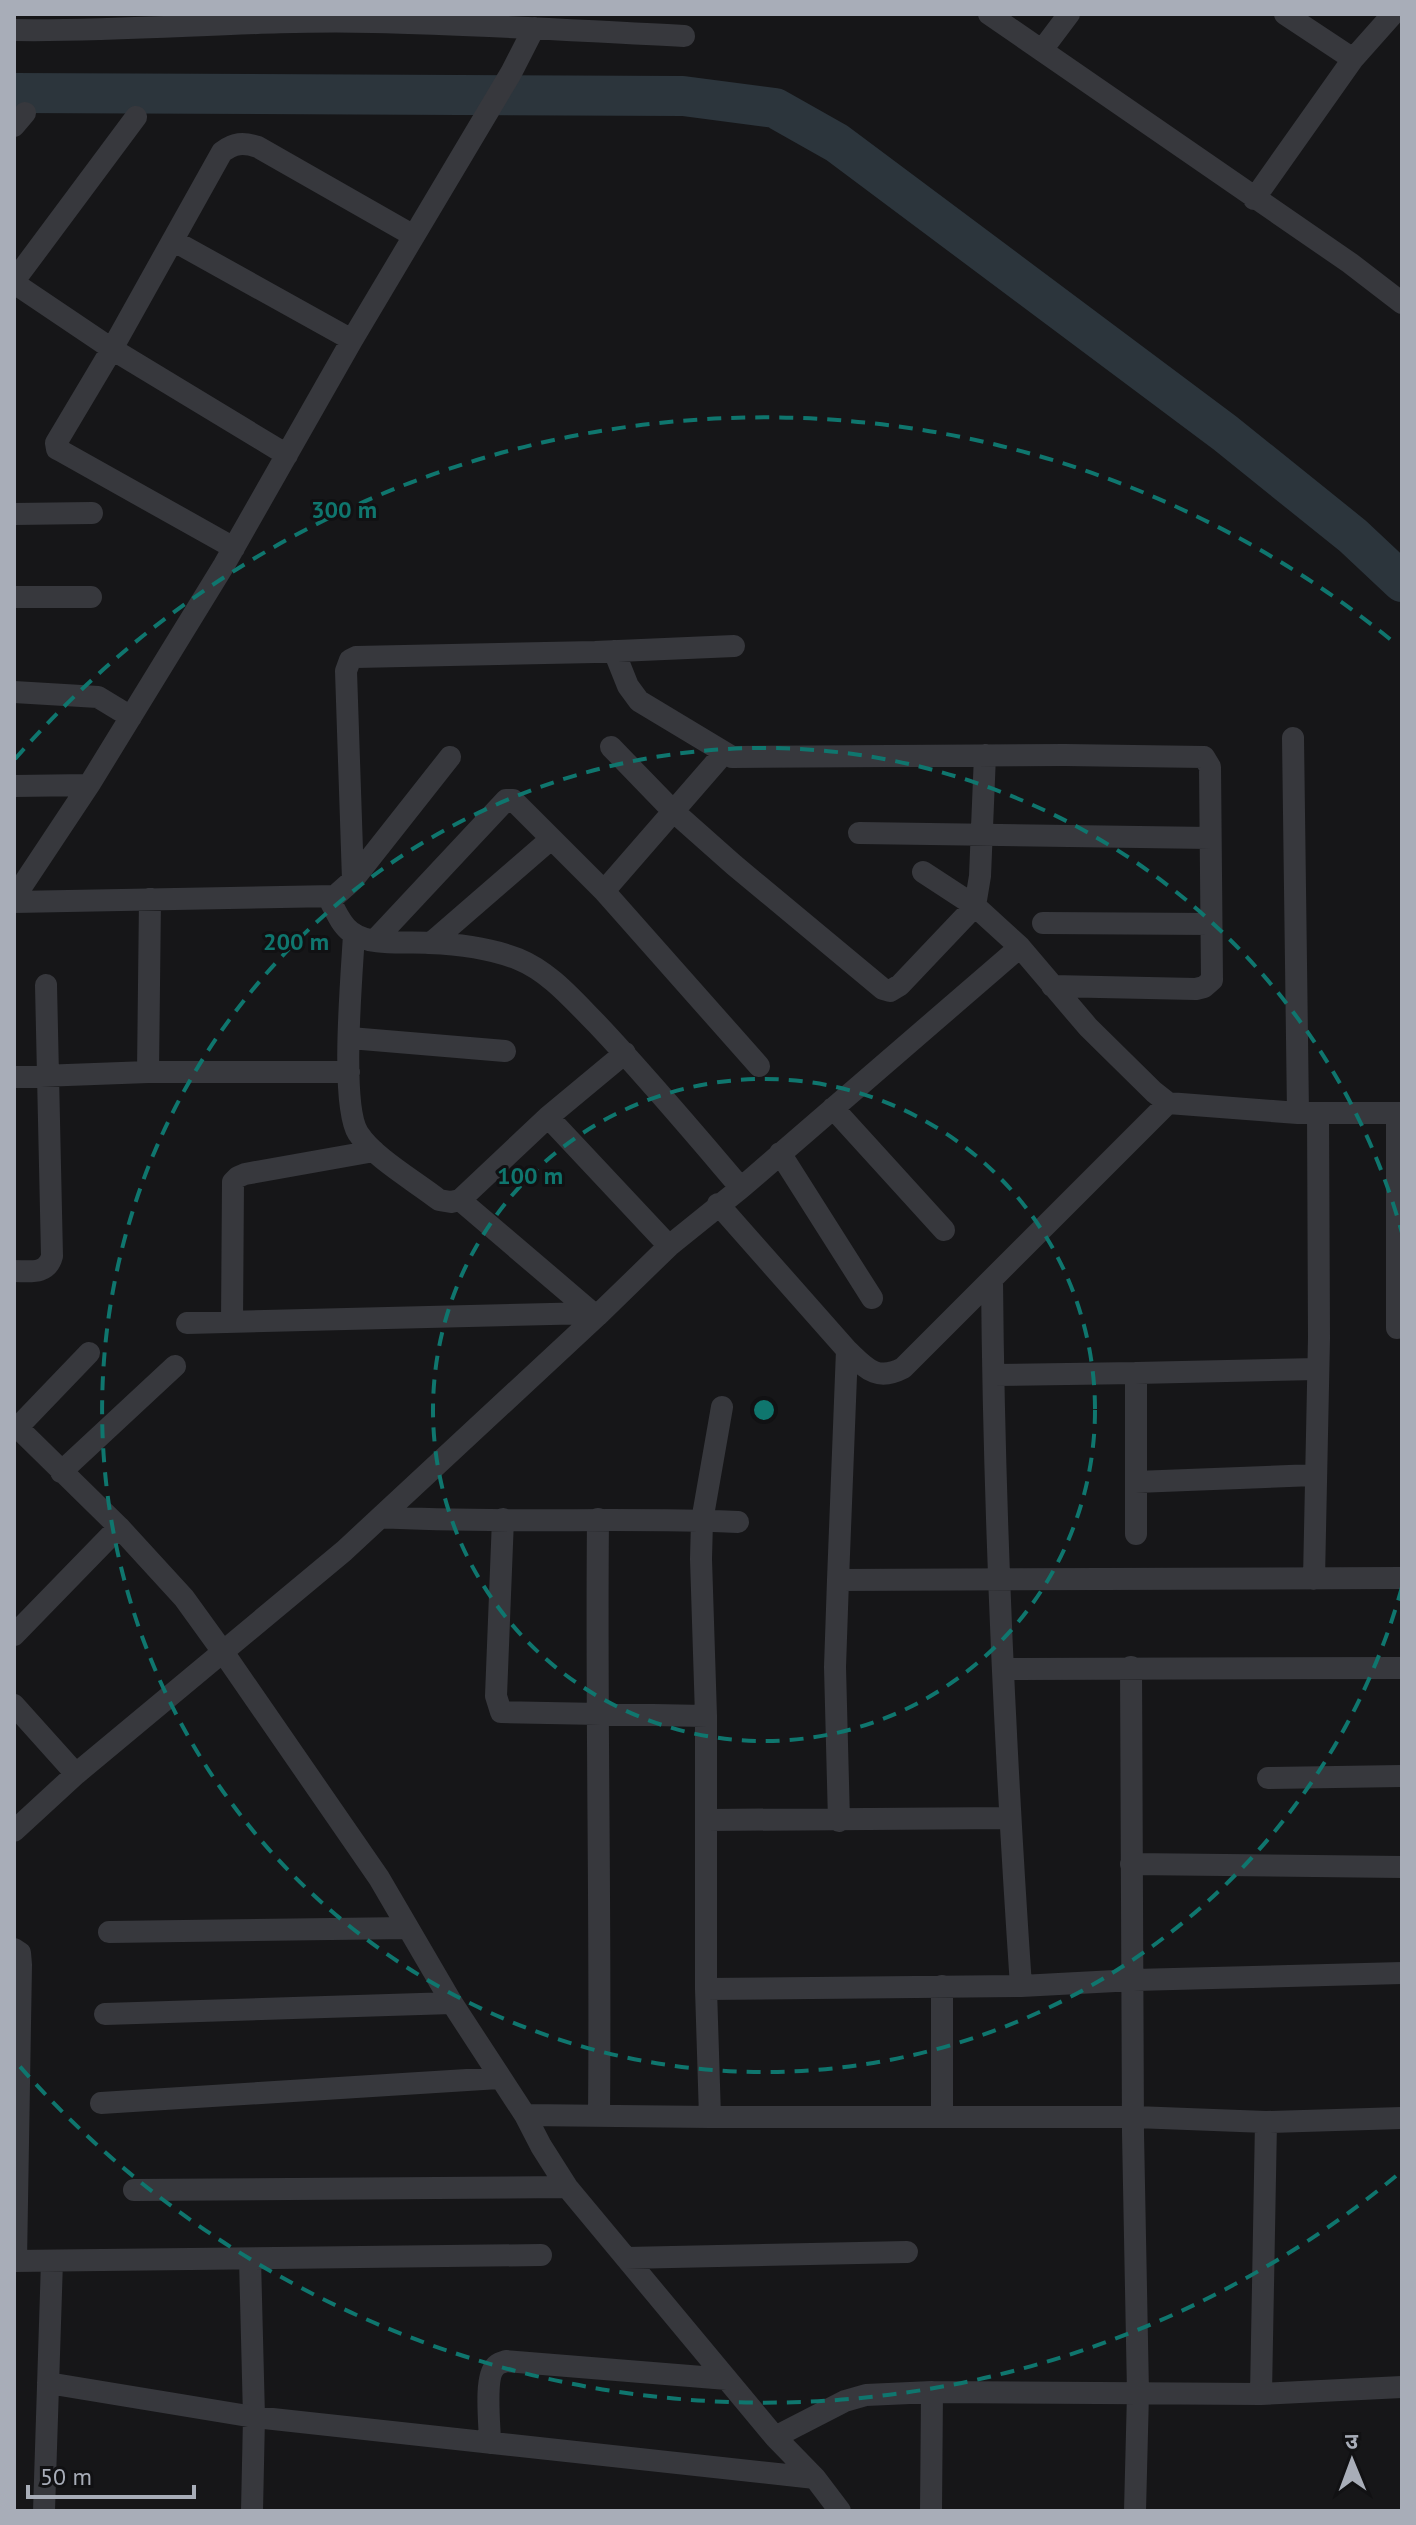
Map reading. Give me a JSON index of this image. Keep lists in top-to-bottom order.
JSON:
{
  "scale_bar": "50 m",
  "north": "top",
  "rings": ["300 m", "200 m", "100 m"]
}
